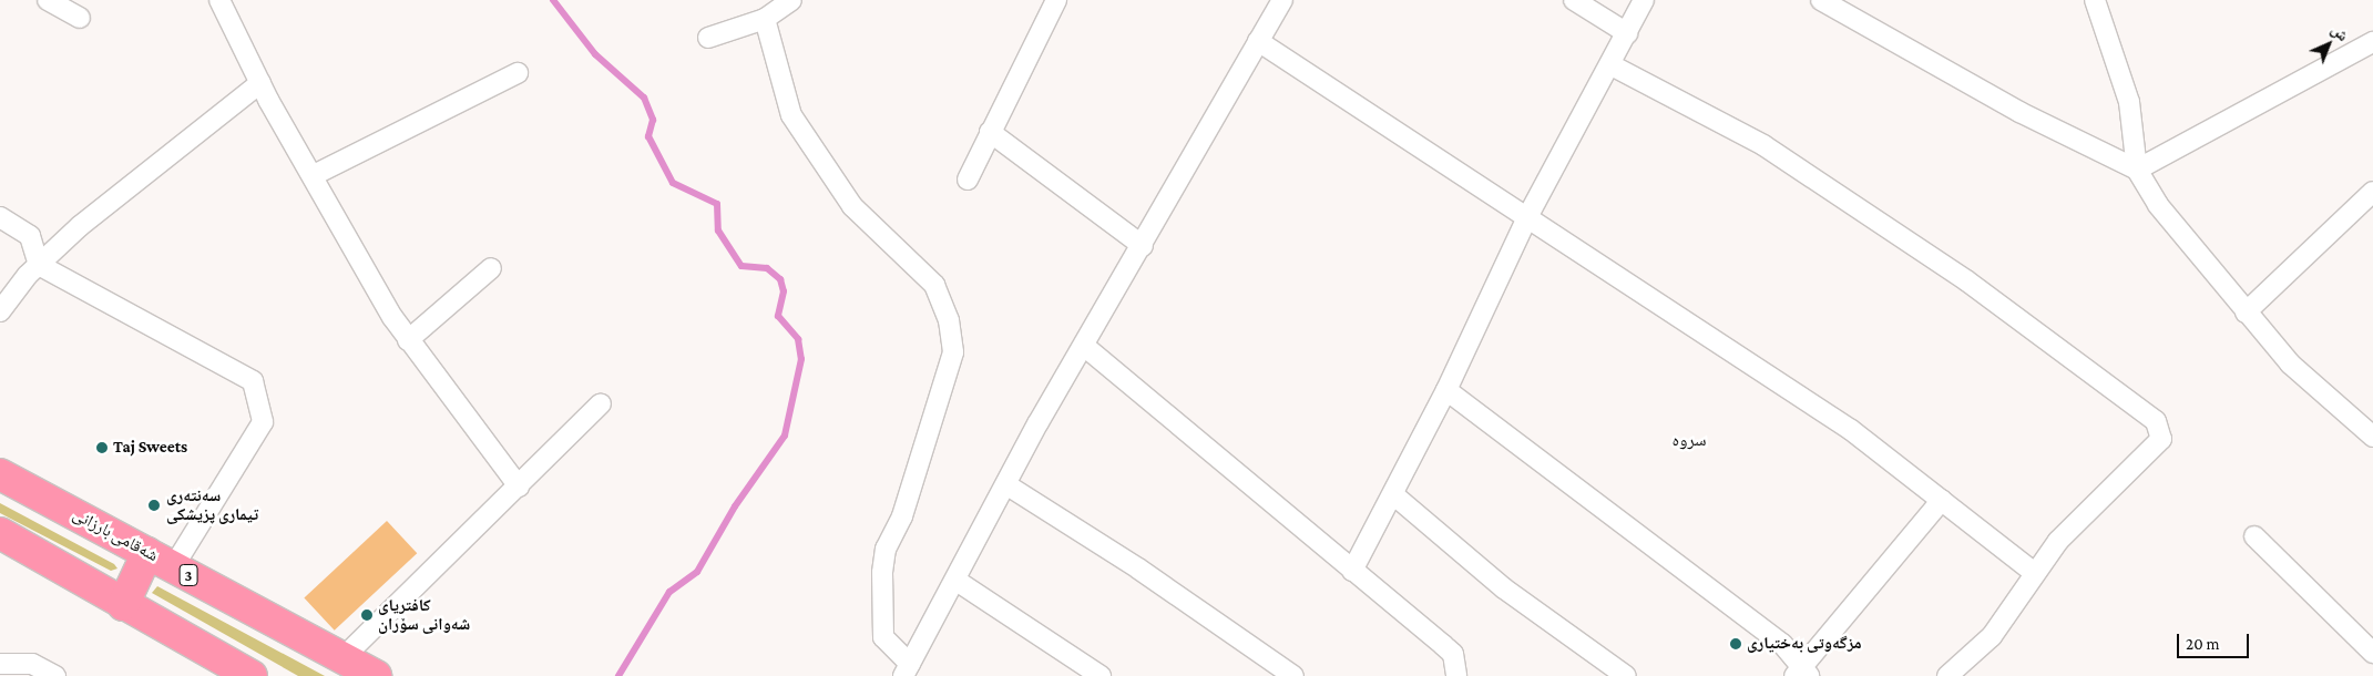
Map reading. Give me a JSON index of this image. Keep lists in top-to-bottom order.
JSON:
{
  "streets": {
    "highway": ["شەقامی بارزانی", "3"]
  },
  "districts": ["سروە"],
  "places": [
    "Taj Sweets",
    "سەنتەری تیماری پزیشکی",
    "کافتریای شەوانی سۆران",
    "مزگەوتی بەختیاری"
  ],
  "scale_bar": "20 m",
  "north": "top right"
}
